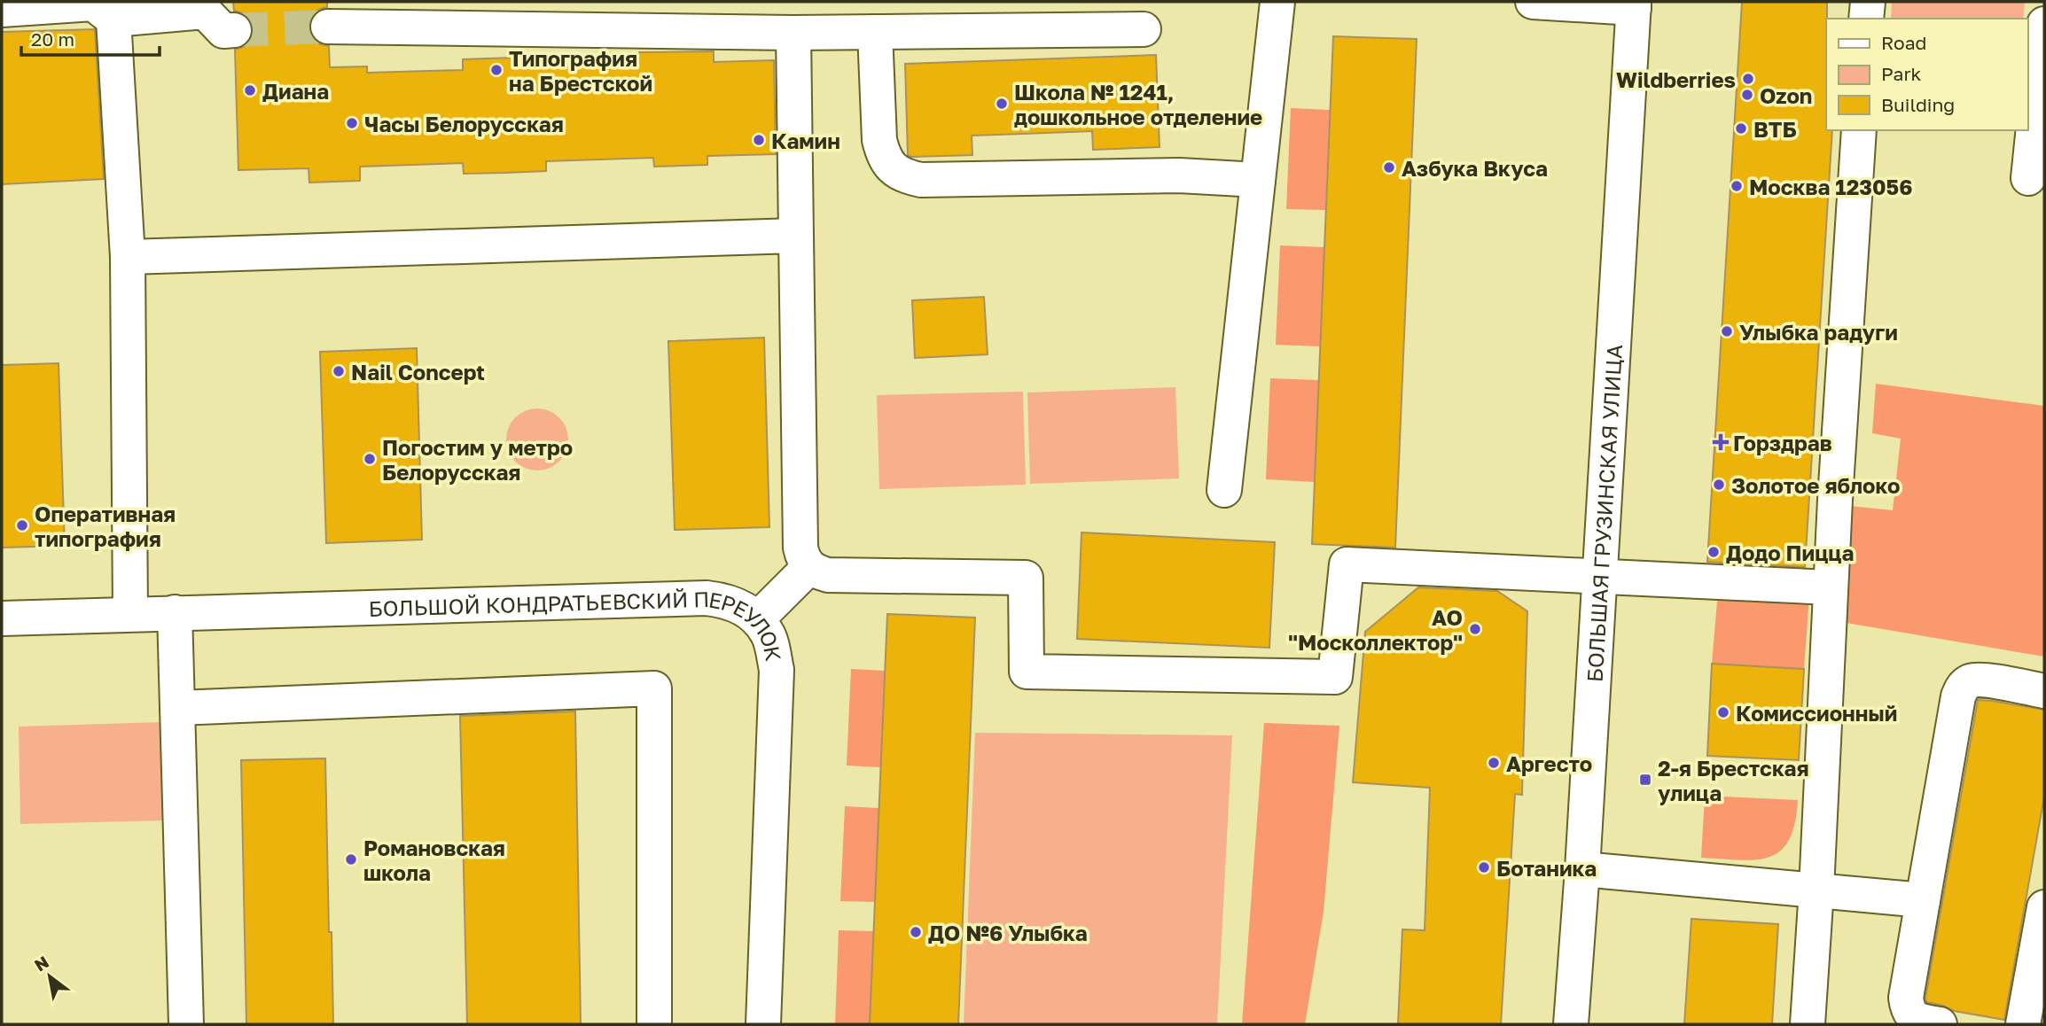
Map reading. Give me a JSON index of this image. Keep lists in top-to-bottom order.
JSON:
{
  "streets": {
    "street": ["БОЛЬШАЯ ГРУЗИНСКАЯ УЛИЦА", "БОЛЬШОЙ КОНДРАТЬЕВСКИЙ ПЕРЕУЛОК"]
  },
  "places": {
    "other": [
      "Типография на Брестской",
      "Wildberries",
      "Диана",
      "Ozon",
      "Школа № 1241, дошкольное отделение",
      "Часы Белорусская",
      "ВТБ",
      "Камин",
      "Азбука Вкуса",
      "Москва 123056",
      "Улыбка радуги",
      "Nail Concept",
      "Погостим у метро Белорусская",
      "Золотое яблоко",
      "Оперативная типография",
      "Додо Пицца",
      "АО \"Москоллектор\"",
      "Комиссионный",
      "Аргесто",
      "Романовская школа",
      "Ботаника",
      "ДО №6 Улыбка"
    ],
    "health": ["Горздрав"],
    "transit": ["2-я Брестская улица"]
  },
  "legend": ["Road", "Park", "Building"],
  "scale_bar": "20 m",
  "north": "top left"
}
